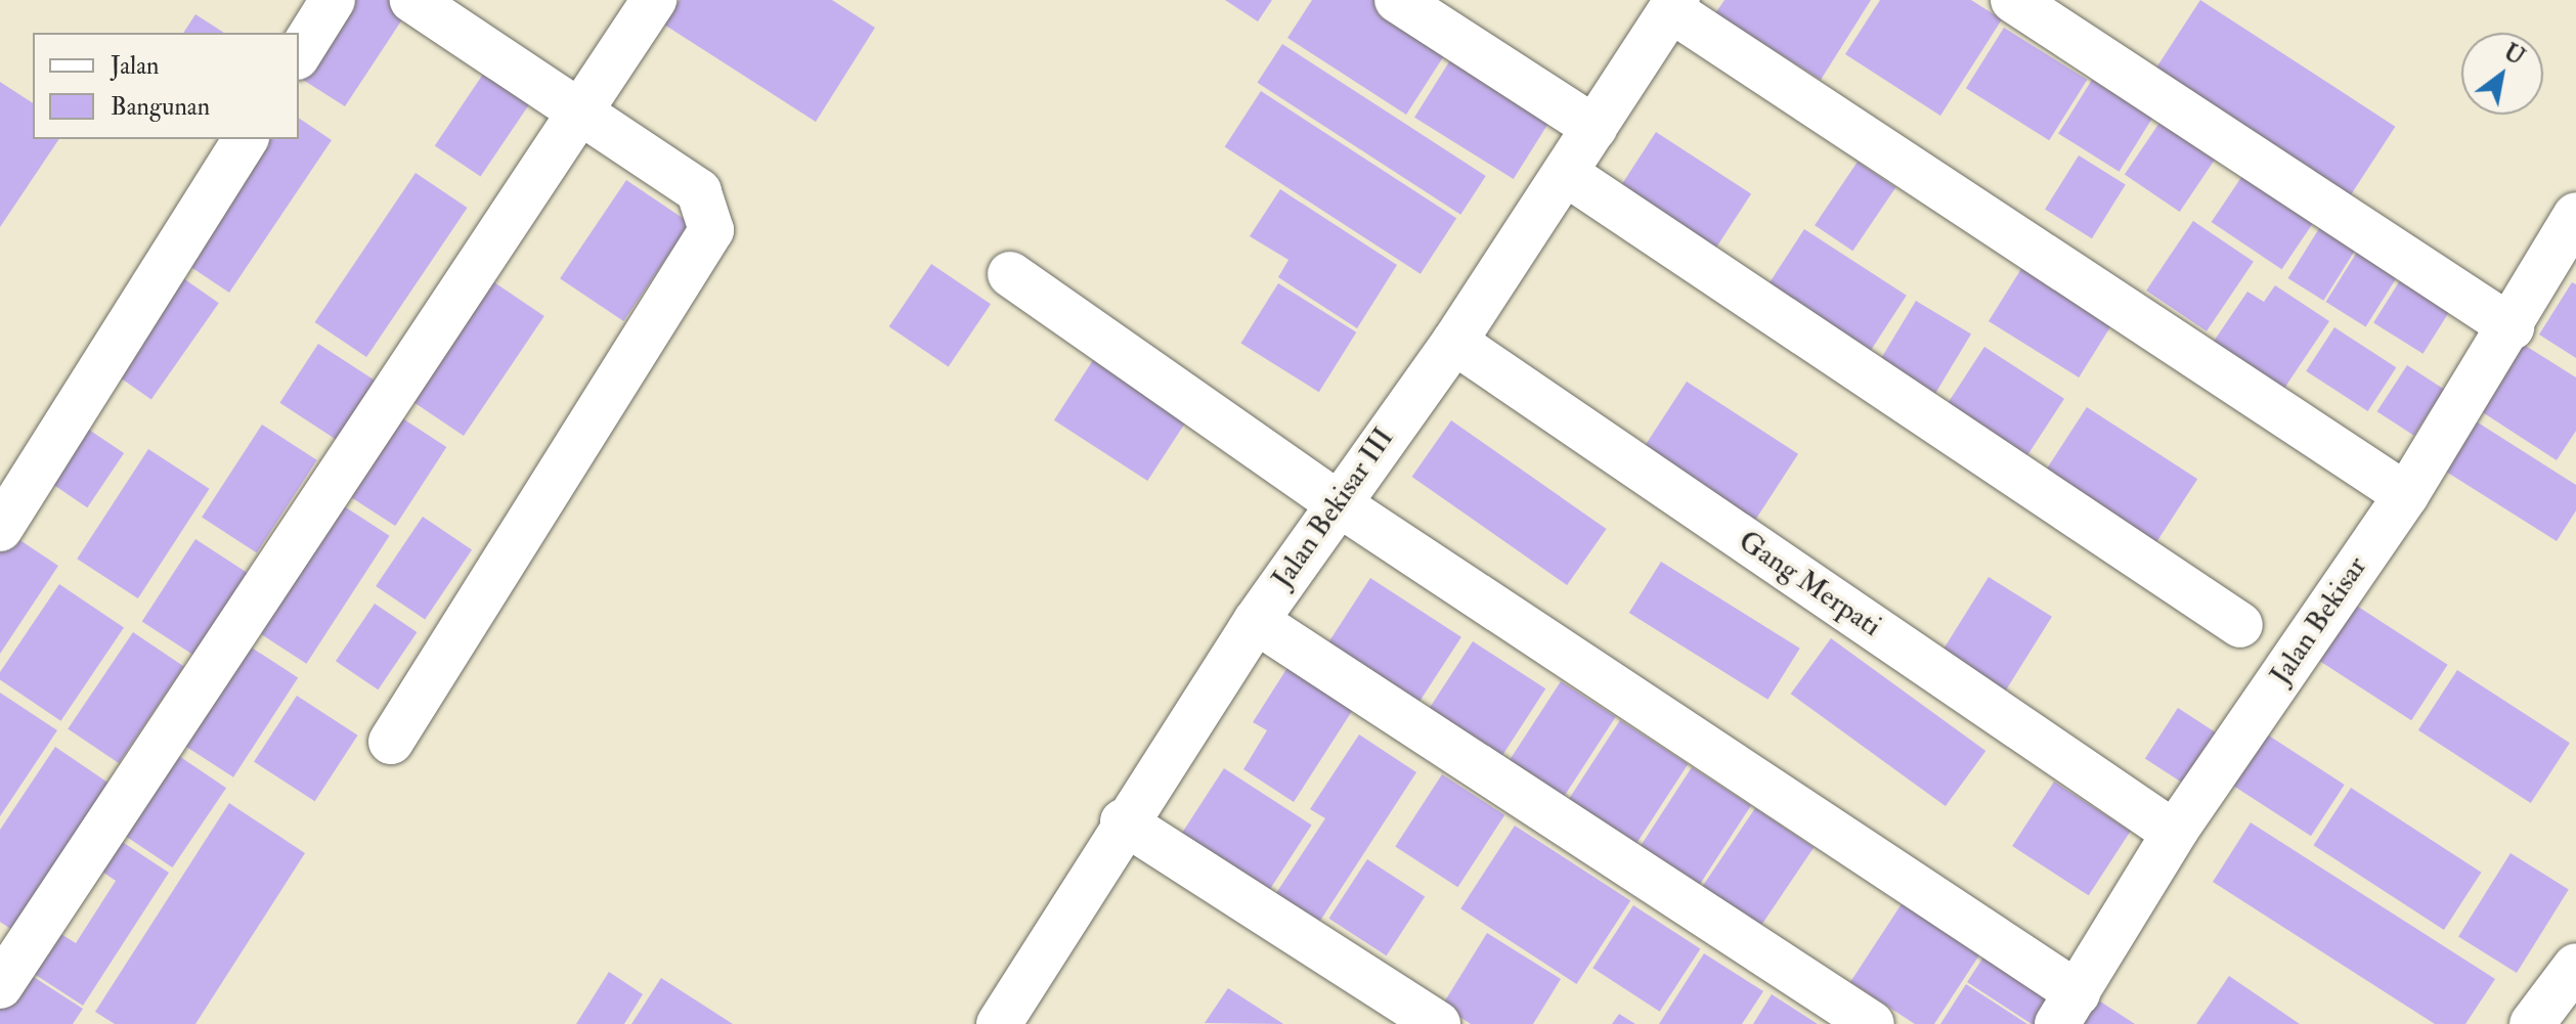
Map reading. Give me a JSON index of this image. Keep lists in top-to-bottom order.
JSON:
{
  "streets": {
    "street": ["Jalan Bekisar III", "Gang Merpati", "Jalan Bekisar"]
  },
  "crossings": [
    ["Jalan Bekisar III", "Gang Merpati"]
  ],
  "legend": ["Jalan", "Bangunan"],
  "north": "top right"
}
